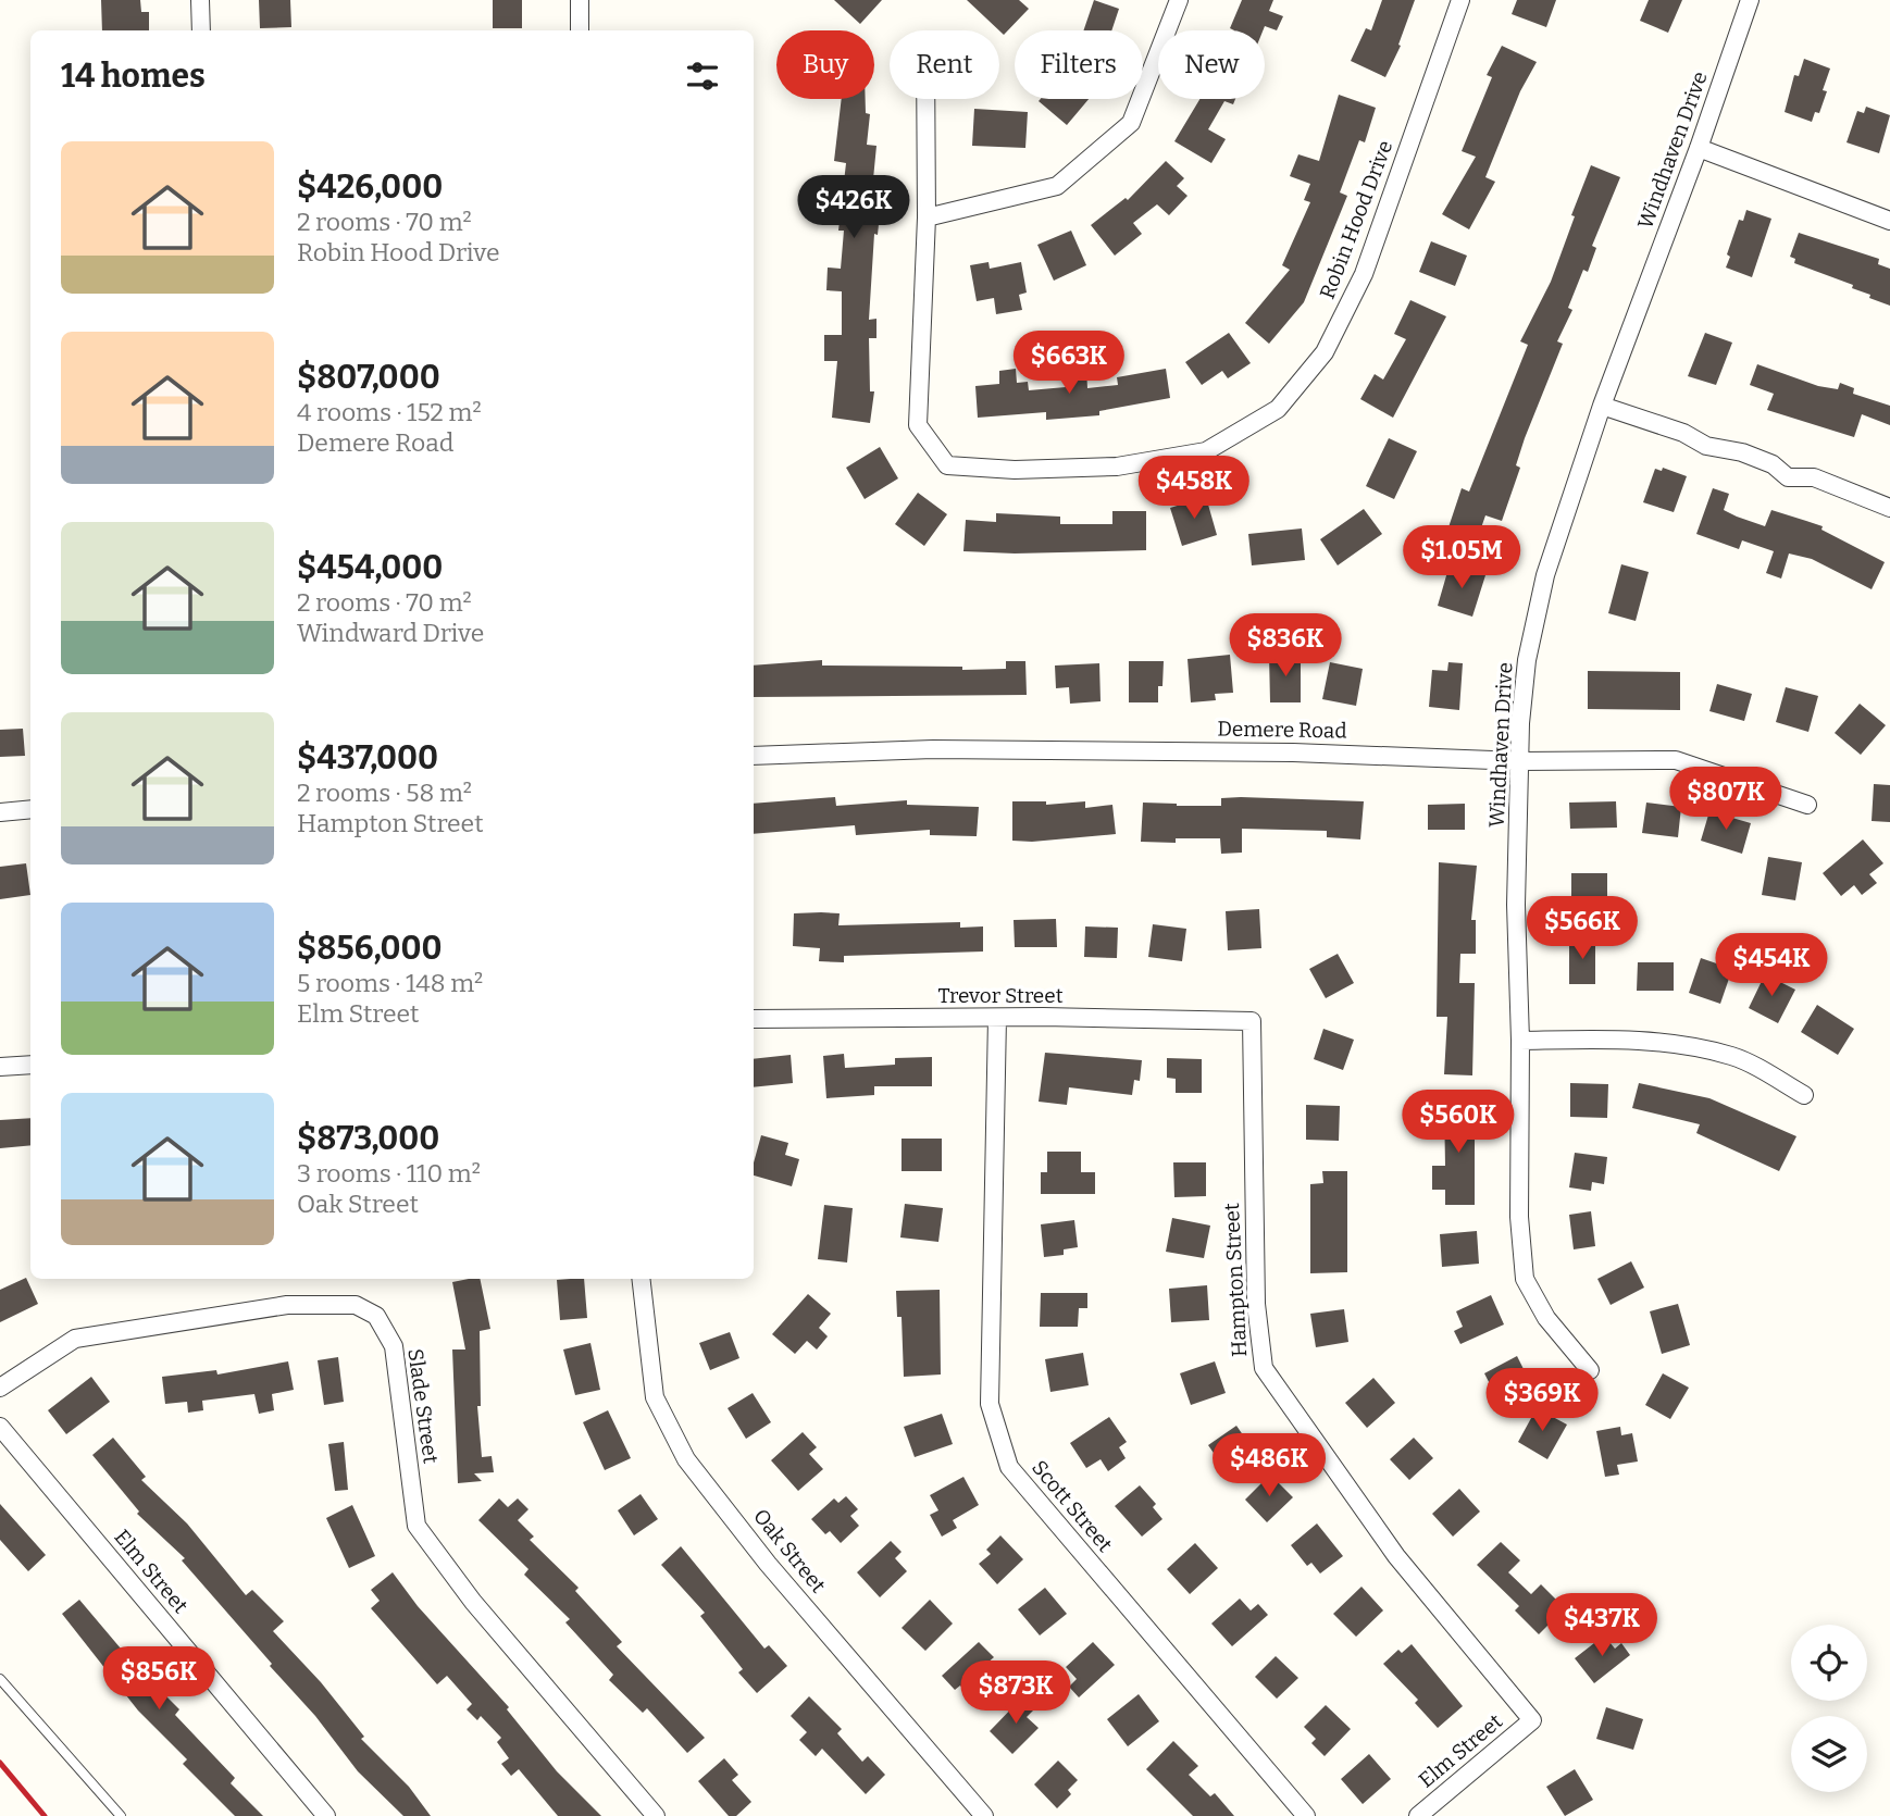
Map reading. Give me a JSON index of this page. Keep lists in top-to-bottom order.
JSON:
{
  "streets": {
    "street": [
      "Windhaven Drive",
      "Robin Hood Drive",
      "Demere Road",
      "Trevor Street",
      "Hampton Street",
      "Slade Street",
      "Scott Street",
      "Oak Street",
      "Elm Street"
    ]
  },
  "crossings": [
    ["Windhaven Drive", "Demere Road"],
    ["Trevor Street", "Hampton Street"],
    ["Trevor Street", "Scott Street"],
    ["Hampton Street", "Elm Street"]
  ],
  "page": {
    "chip": [
      "Buy",
      "Rent",
      "Filters",
      "New"
    ],
    "heading": "14 homes",
    "list": [
      {
        "name": "$426,000",
        "note": "2 rooms · 70 m² · Robin Hood Drive"
      },
      {
        "name": "$807,000",
        "note": "4 rooms · 152 m² · Demere Road"
      },
      {
        "name": "$454,000",
        "note": "2 rooms · 70 m² · Windward Drive"
      },
      {
        "name": "$437,000",
        "note": "2 rooms · 58 m² · Hampton Street"
      },
      {
        "name": "$856,000",
        "note": "5 rooms · 148 m² · Elm Street"
      },
      {
        "name": "$873,000",
        "note": "3 rooms · 110 m² · Oak Street"
      }
    ],
    "price": [
      "$426K",
      "$663K",
      "$458K",
      "$1.05M",
      "$836K",
      "$807K",
      "$566K",
      "$454K",
      "$560K",
      "$369K",
      "$486K",
      "$437K",
      "$856K",
      "$873K"
    ]
  }
}
